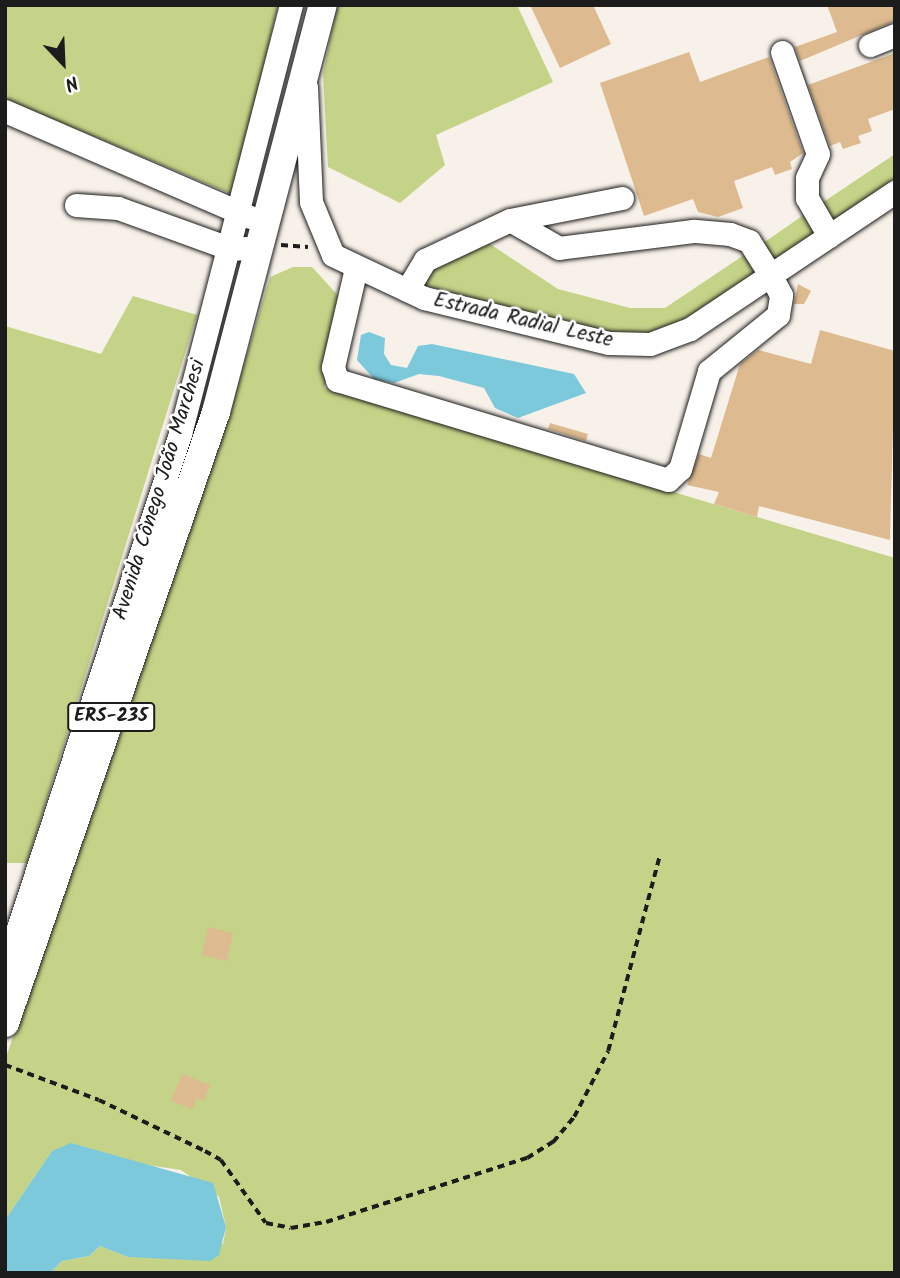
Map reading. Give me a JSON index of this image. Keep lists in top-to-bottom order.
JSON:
{
  "streets": {
    "main road": ["ERS-235"],
    "street": ["Estrada Radial Leste", "Avenida Cônego João Marchesi"]
  },
  "north": "bottom right"
}
